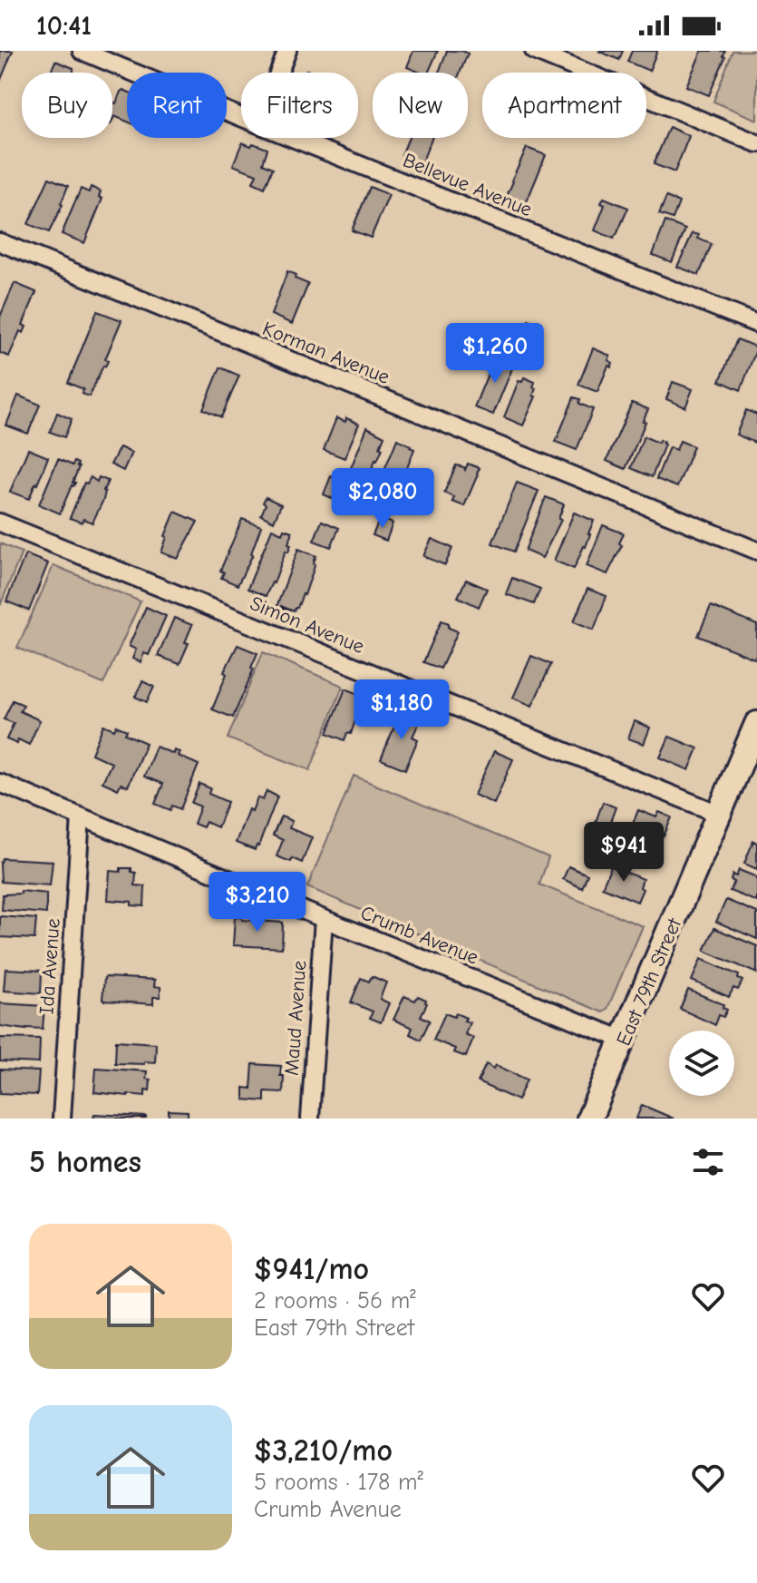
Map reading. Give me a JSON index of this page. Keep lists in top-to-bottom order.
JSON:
{
  "streets": {
    "main road": ["East 79th Street"],
    "street": [
      "Bellevue Avenue",
      "Korman Avenue",
      "Simon Avenue",
      "Crumb Avenue",
      "Ida Avenue",
      "Maud Avenue"
    ]
  },
  "crossings": [
    ["Simon Avenue", "East 79th Street"],
    ["Crumb Avenue", "Ida Avenue"],
    ["Crumb Avenue", "East 79th Street"],
    ["Crumb Avenue", "Maud Avenue"]
  ],
  "page": {
    "status": "10:41",
    "chip": [
      "Buy",
      "Rent",
      "Filters",
      "New",
      "Apartment"
    ],
    "price": [
      "$1,260",
      "$2,080",
      "$1,180",
      "$941",
      "$3,210"
    ],
    "heading": "5 homes",
    "list": [
      {
        "name": "$941/mo",
        "note": "2 rooms · 56 m² · East 79th Street"
      },
      {
        "name": "$3,210/mo",
        "note": "5 rooms · 178 m² · Crumb Avenue"
      }
    ]
  }
}
